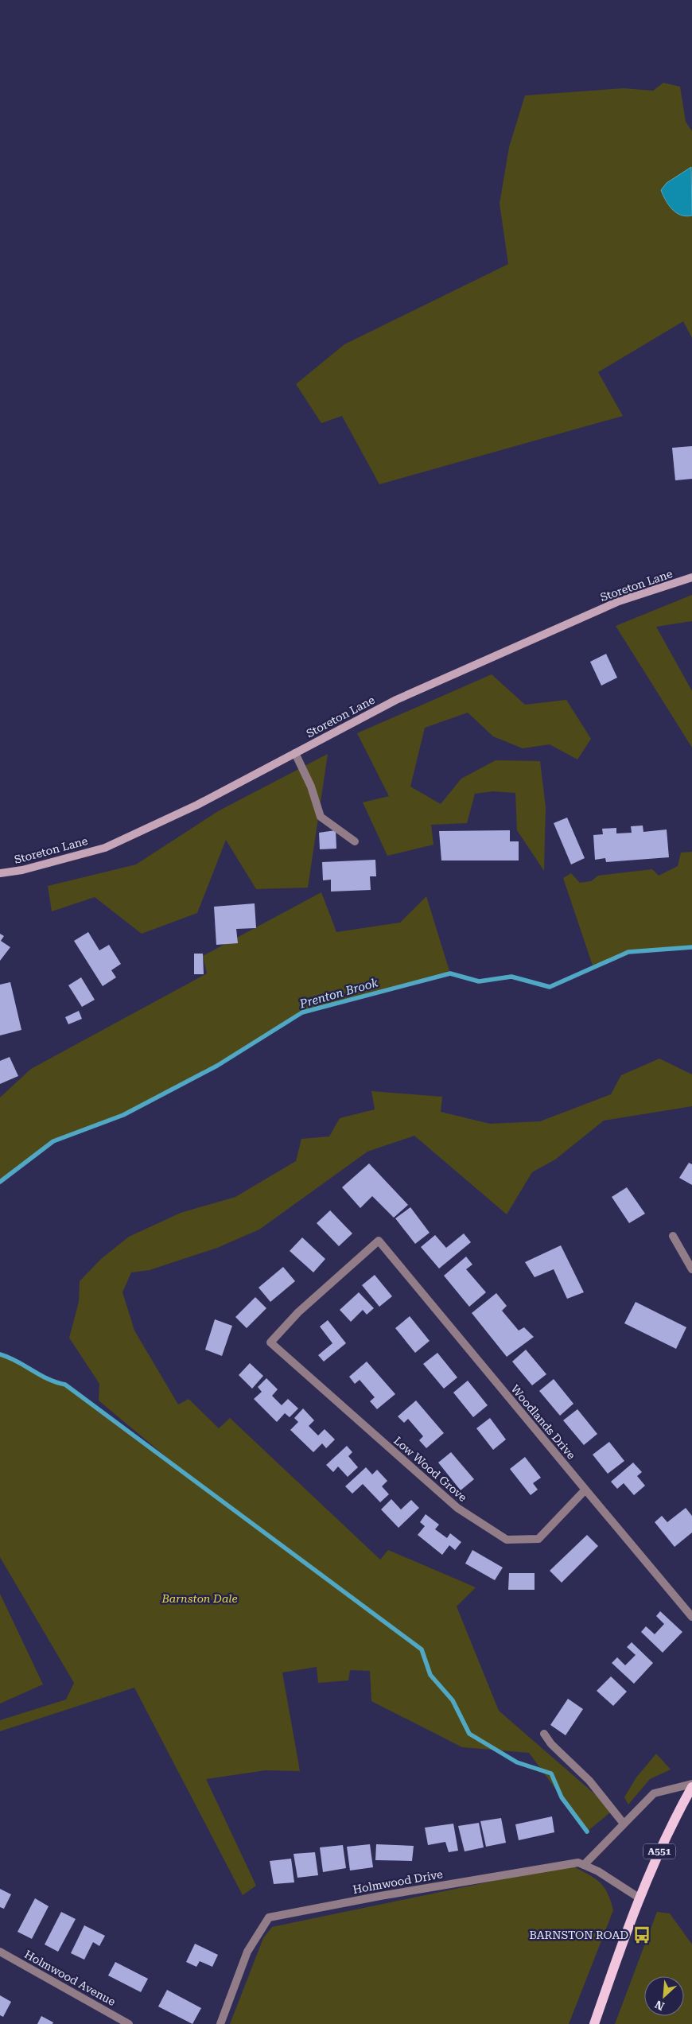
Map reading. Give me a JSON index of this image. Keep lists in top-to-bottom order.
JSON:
{
  "streets": {
    "main road": ["A551"],
    "street": [
      "Storeton Lane",
      "Woodlands Drive",
      "Low Wood Grove",
      "Holmwood Drive",
      "Holmwood Avenue"
    ]
  },
  "crossings": [
    ["Woodlands Drive", "Low Wood Grove"],
    ["A551", "Holmwood Drive"]
  ],
  "water": ["Prenton Brook"],
  "parks": ["Barnston Dale"],
  "places": {
    "bus stop": ["BARNSTON ROAD"]
  },
  "north": "bottom left"
}
